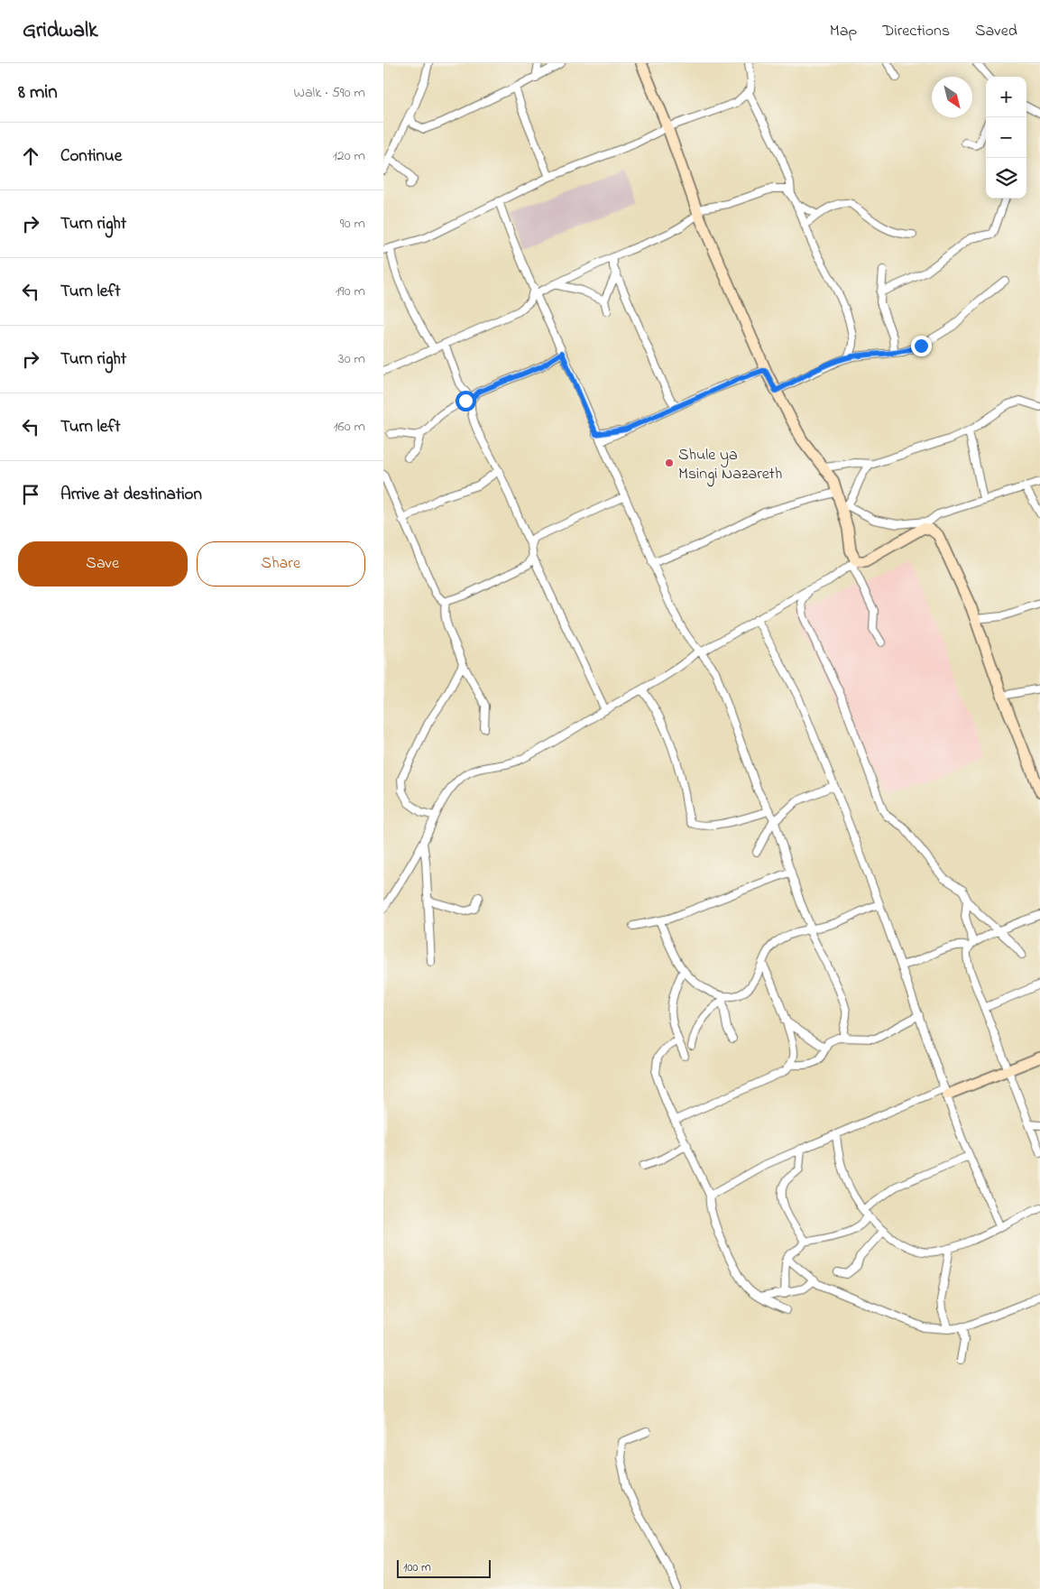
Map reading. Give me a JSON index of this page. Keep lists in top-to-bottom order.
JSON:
{
  "places": ["Shule ya Msingi Nazareth"],
  "scale_bar": "100 m",
  "north": "bottom right",
  "page": {
    "header": "Gridwalk",
    "nav": ["Map", "Directions", "Saved"],
    "heading": ["8 min", "Walk · 590 m"],
    "map_buttons": ["+", "−"],
    "list": [
      ["Continue", "120 m"],
      ["Turn right", "90 m"],
      ["Turn left", "190 m"],
      ["Turn right", "30 m"],
      ["Turn left", "160 m"],
      "Arrive at destination"
    ],
    "buttons": ["Save", "Share"],
    "scale": "100 m"
  }
}
